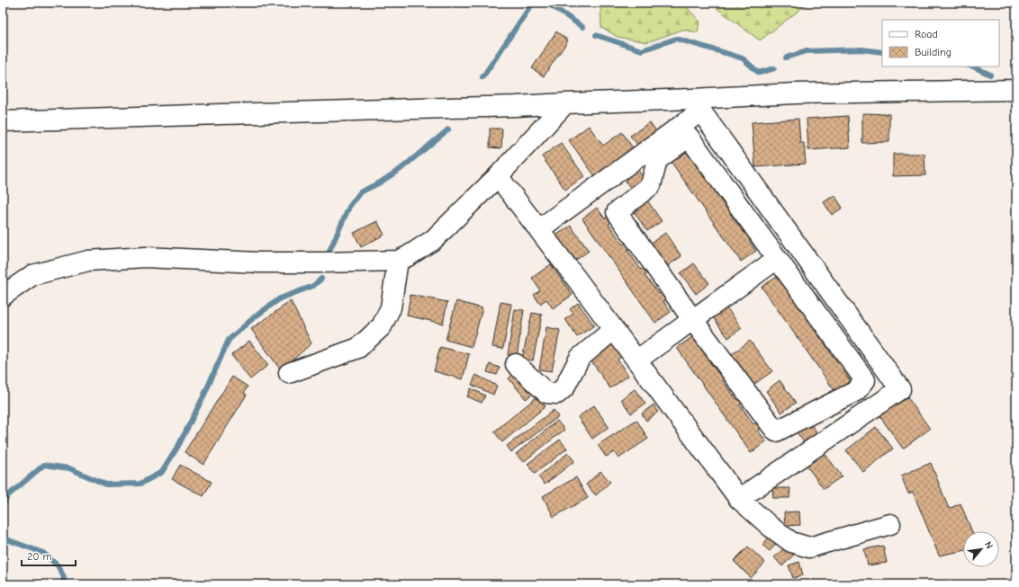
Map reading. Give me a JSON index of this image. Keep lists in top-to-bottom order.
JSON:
{
  "legend": ["Road", "Building"],
  "scale_bar": "20 m",
  "north": "top right"
}
